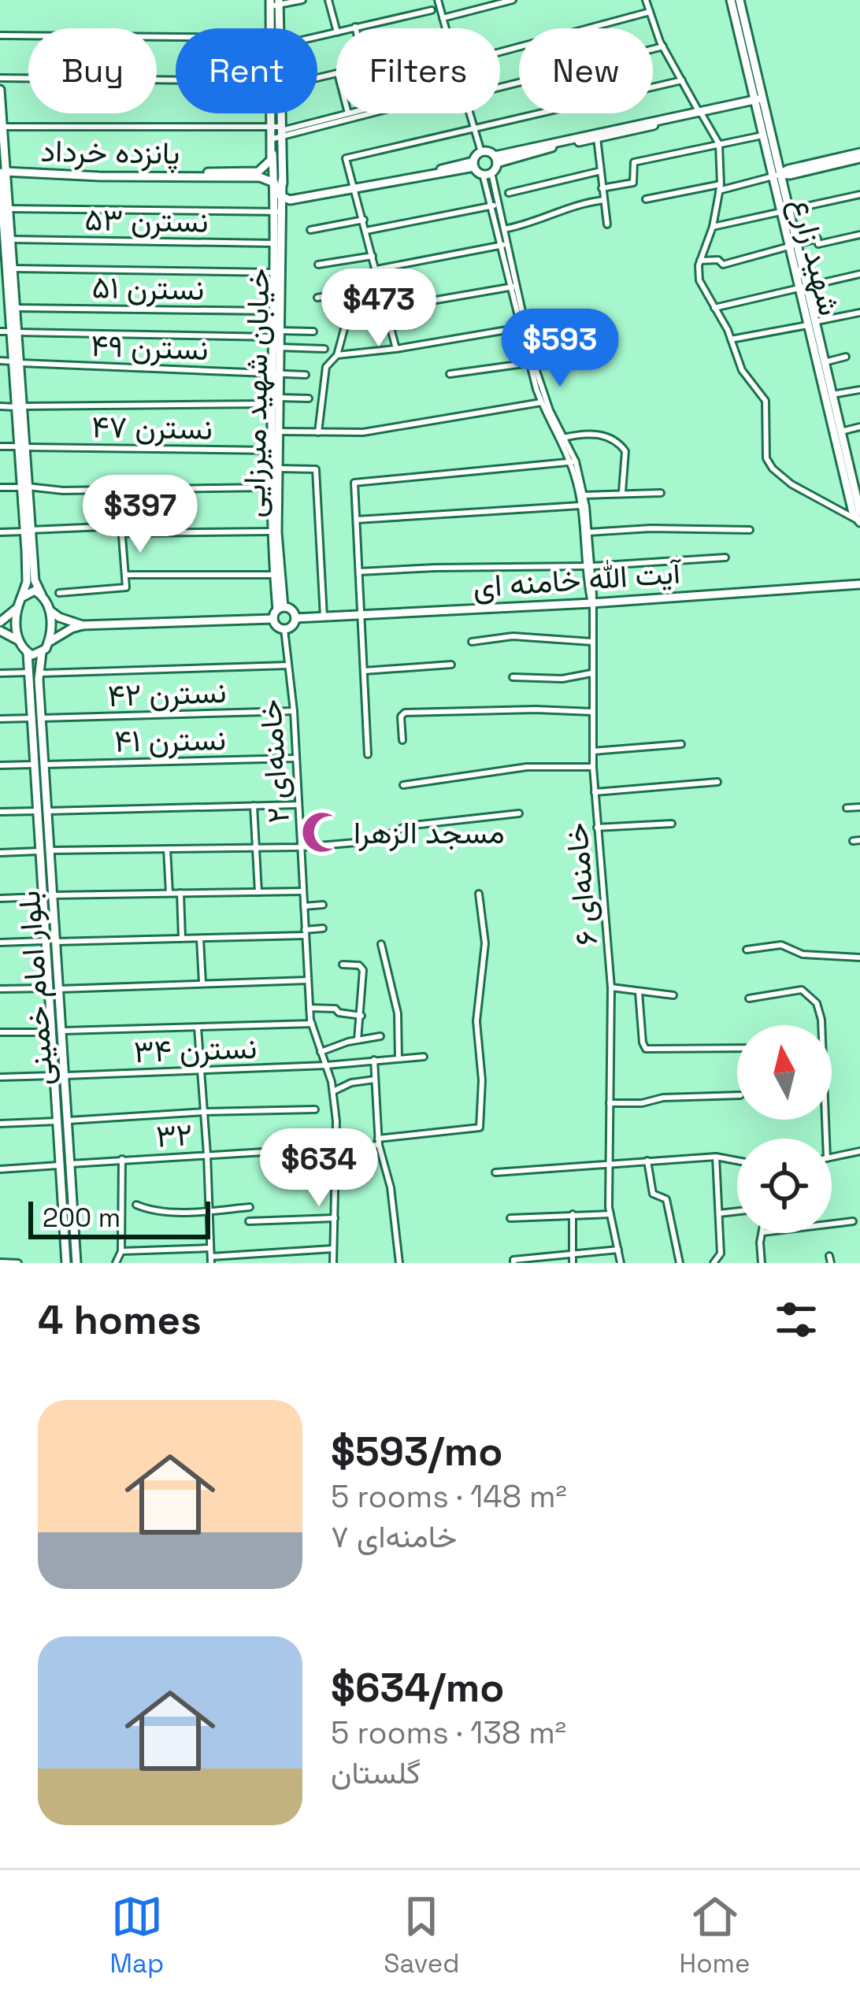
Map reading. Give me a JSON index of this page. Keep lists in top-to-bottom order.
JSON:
{
  "streets": {
    "street": [
      "پانزده خرداد",
      "نسترن ۵۳",
      "شهید زارع",
      "نسترن ۵۱",
      "نسترن ۴۹",
      "خیابان شهید میرزایی",
      "نسترن ۴۷",
      "آیت الله خامنه ای",
      "نسترن ۴۲",
      "نسترن ۴۱",
      "خامنه‌ای ۲",
      "خامنه‌ای ۶",
      "بلوار امام خمینی",
      "نسترن ۳۴",
      "۳۲"
    ]
  },
  "crossings": [
    ["پانزده خرداد", "خیابان شهید میرزایی"],
    ["نسترن ۵۳", "خیابان شهید میرزایی"],
    ["نسترن ۵۱", "خیابان شهید میرزایی"],
    ["نسترن ۴۹", "خیابان شهید میرزایی"],
    ["خیابان شهید میرزایی", "نسترن ۴۷"],
    ["خیابان شهید میرزایی", "آیت الله خامنه ای"],
    ["خیابان شهید میرزایی", "خامنه‌ای ۲"],
    ["آیت الله خامنه ای", "خامنه‌ای ۲"],
    ["آیت الله خامنه ای", "خامنه‌ای ۶"],
    ["نسترن ۴۲", "خامنه‌ای ۲"],
    ["نسترن ۴۲", "بلوار امام خمینی"],
    ["نسترن ۴۱", "خامنه‌ای ۲"],
    ["نسترن ۴۱", "بلوار امام خمینی"],
    ["خامنه‌ای ۲", "نسترن ۳۴"],
    ["خامنه‌ای ۲", "۳۲"],
    ["بلوار امام خمینی", "نسترن ۳۴"],
    ["بلوار امام خمینی", "۳۲"]
  ],
  "places": {
    "mosque": ["مسجد الزهرا"]
  },
  "scale_bar": "200 m",
  "north": "top",
  "page": {
    "chip": [
      "Buy",
      "Rent",
      "Filters",
      "New"
    ],
    "price": [
      "$473",
      "$593",
      "$397",
      "$634"
    ],
    "scale": "200 m",
    "heading": "4 homes",
    "list": [
      {
        "name": "$593/mo",
        "note": "5 rooms · 148 m² · خامنه‌ای ۷"
      },
      {
        "name": "$634/mo",
        "note": "5 rooms · 138 m² · گلستان"
      }
    ],
    "tabs": ["Map", "Saved", "Home"]
  }
}
